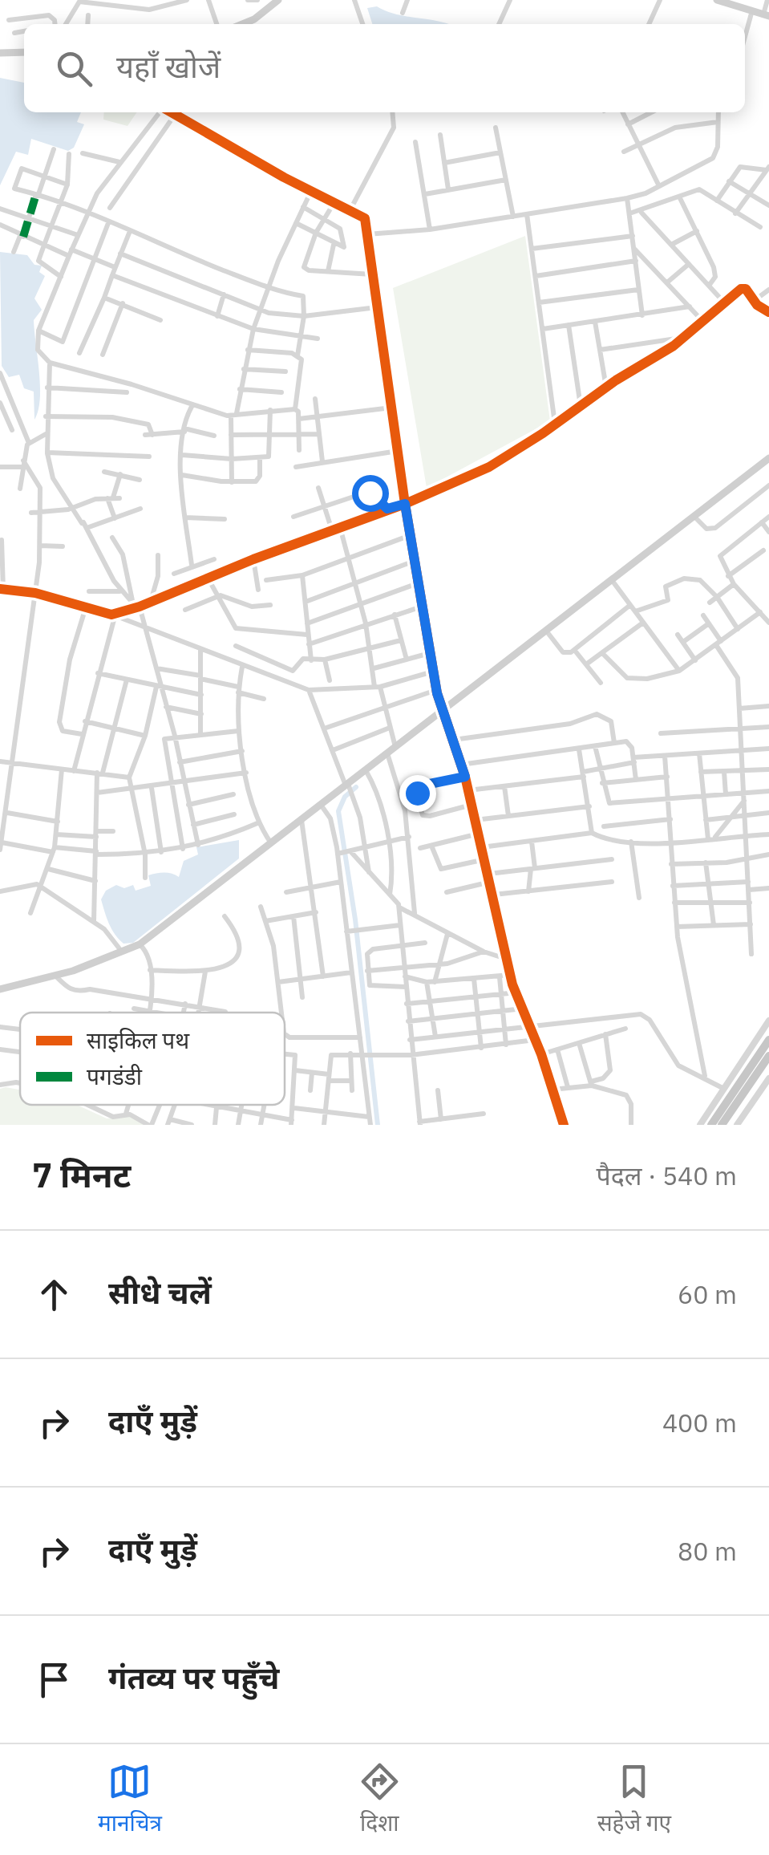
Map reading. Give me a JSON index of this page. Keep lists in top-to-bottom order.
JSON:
{
  "legend": ["साइकिल पथ", "पगडंडी"],
  "page": {
    "search": "यहाँ खोजें",
    "heading": ["7 मिनट", "पैदल · 540 m"],
    "list": [
      ["सीधे चलें", "60 m"],
      ["दाएँ मुड़ें", "400 m"],
      ["दाएँ मुड़ें", "80 m"],
      "गंतव्य पर पहुँचे"
    ],
    "nav": ["मानचित्र", "दिशा", "सहेजे गए"]
  }
}
